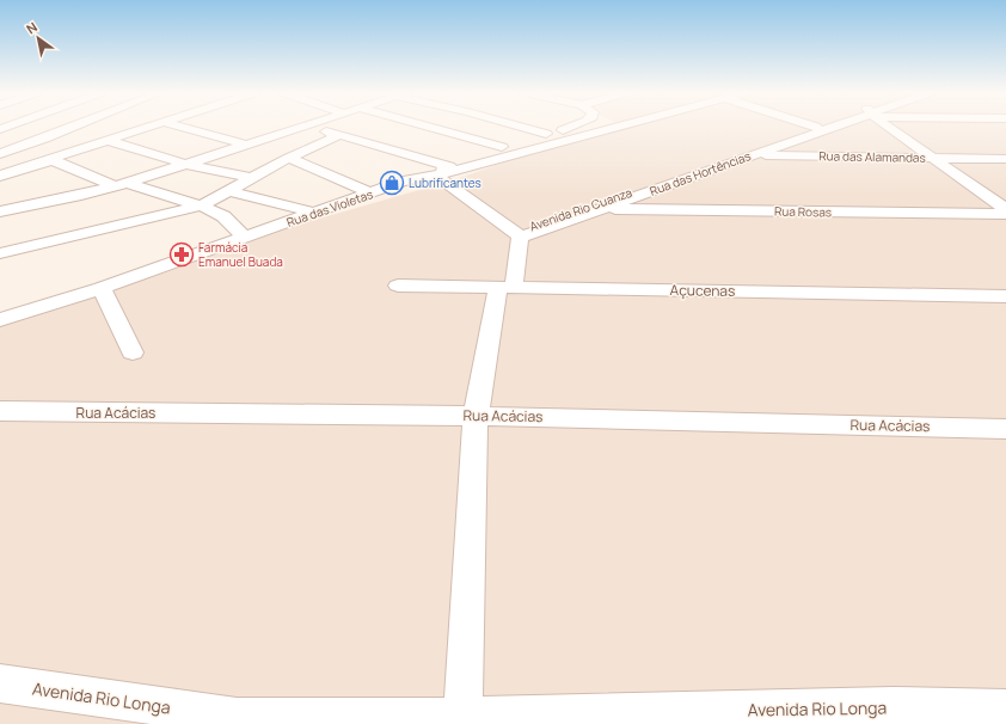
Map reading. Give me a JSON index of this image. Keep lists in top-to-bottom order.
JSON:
{
  "streets": {
    "street": [
      "Rua das Alamandas",
      "Rua das Hortências",
      "Rua das Violetas",
      "Avenida Rio Cuanza",
      "Rua Rosas",
      "Açucenas",
      "Rua Acácias",
      "Avenida Rio Longa"
    ]
  },
  "crossings": [
    ["Rua das Alamandas", "Rua das Hortências"],
    ["Rua das Alamandas", "Avenida Rio Cuanza"],
    ["Rua das Hortências", "Avenida Rio Cuanza"],
    ["Rua das Hortências", "Rua Rosas"]
  ],
  "places": {
    "shop": ["Lubrificantes"],
    "pharmacy": ["Farmácia Emanuel Buada"]
  },
  "north": "top left"
}
